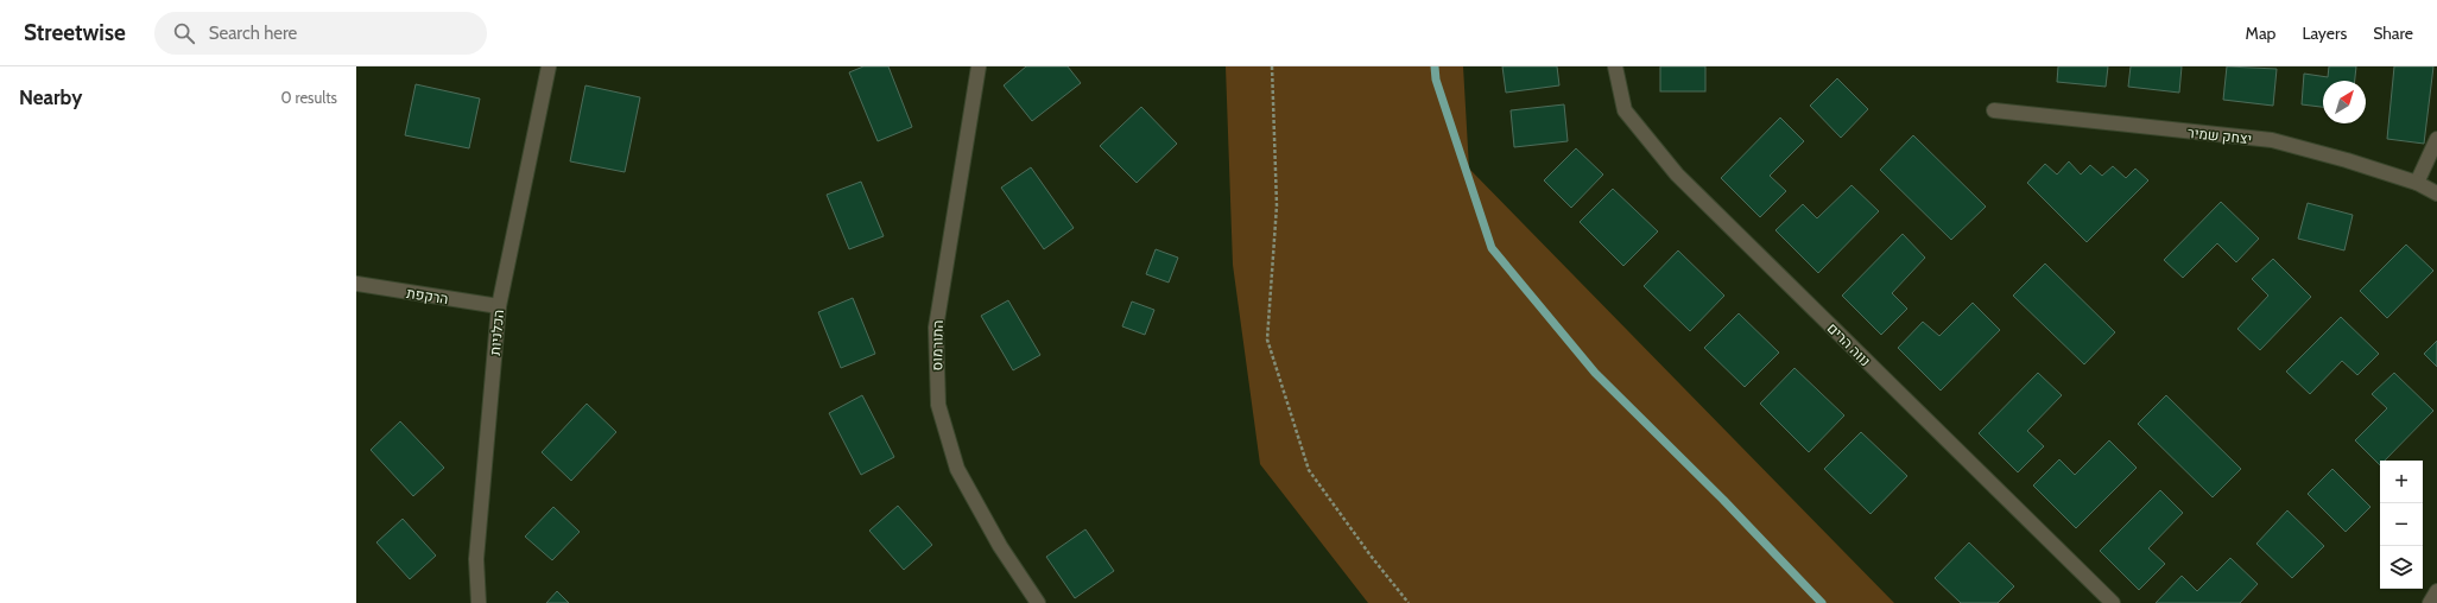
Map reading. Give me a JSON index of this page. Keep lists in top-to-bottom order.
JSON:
{
  "streets": {
    "street": [
      "יצחק שמיר",
      "הרקפת",
      "הכלניות",
      "נווה הרים",
      "התורמוס"
    ]
  },
  "crossings": [
    ["הרקפת", "הכלניות"]
  ],
  "north": "top right",
  "page": {
    "header": "Streetwise",
    "search": "Search here",
    "nav": ["Map", "Layers", "Share"],
    "heading": ["Nearby", "0 results"],
    "map_buttons": ["+", "−"]
  }
}
